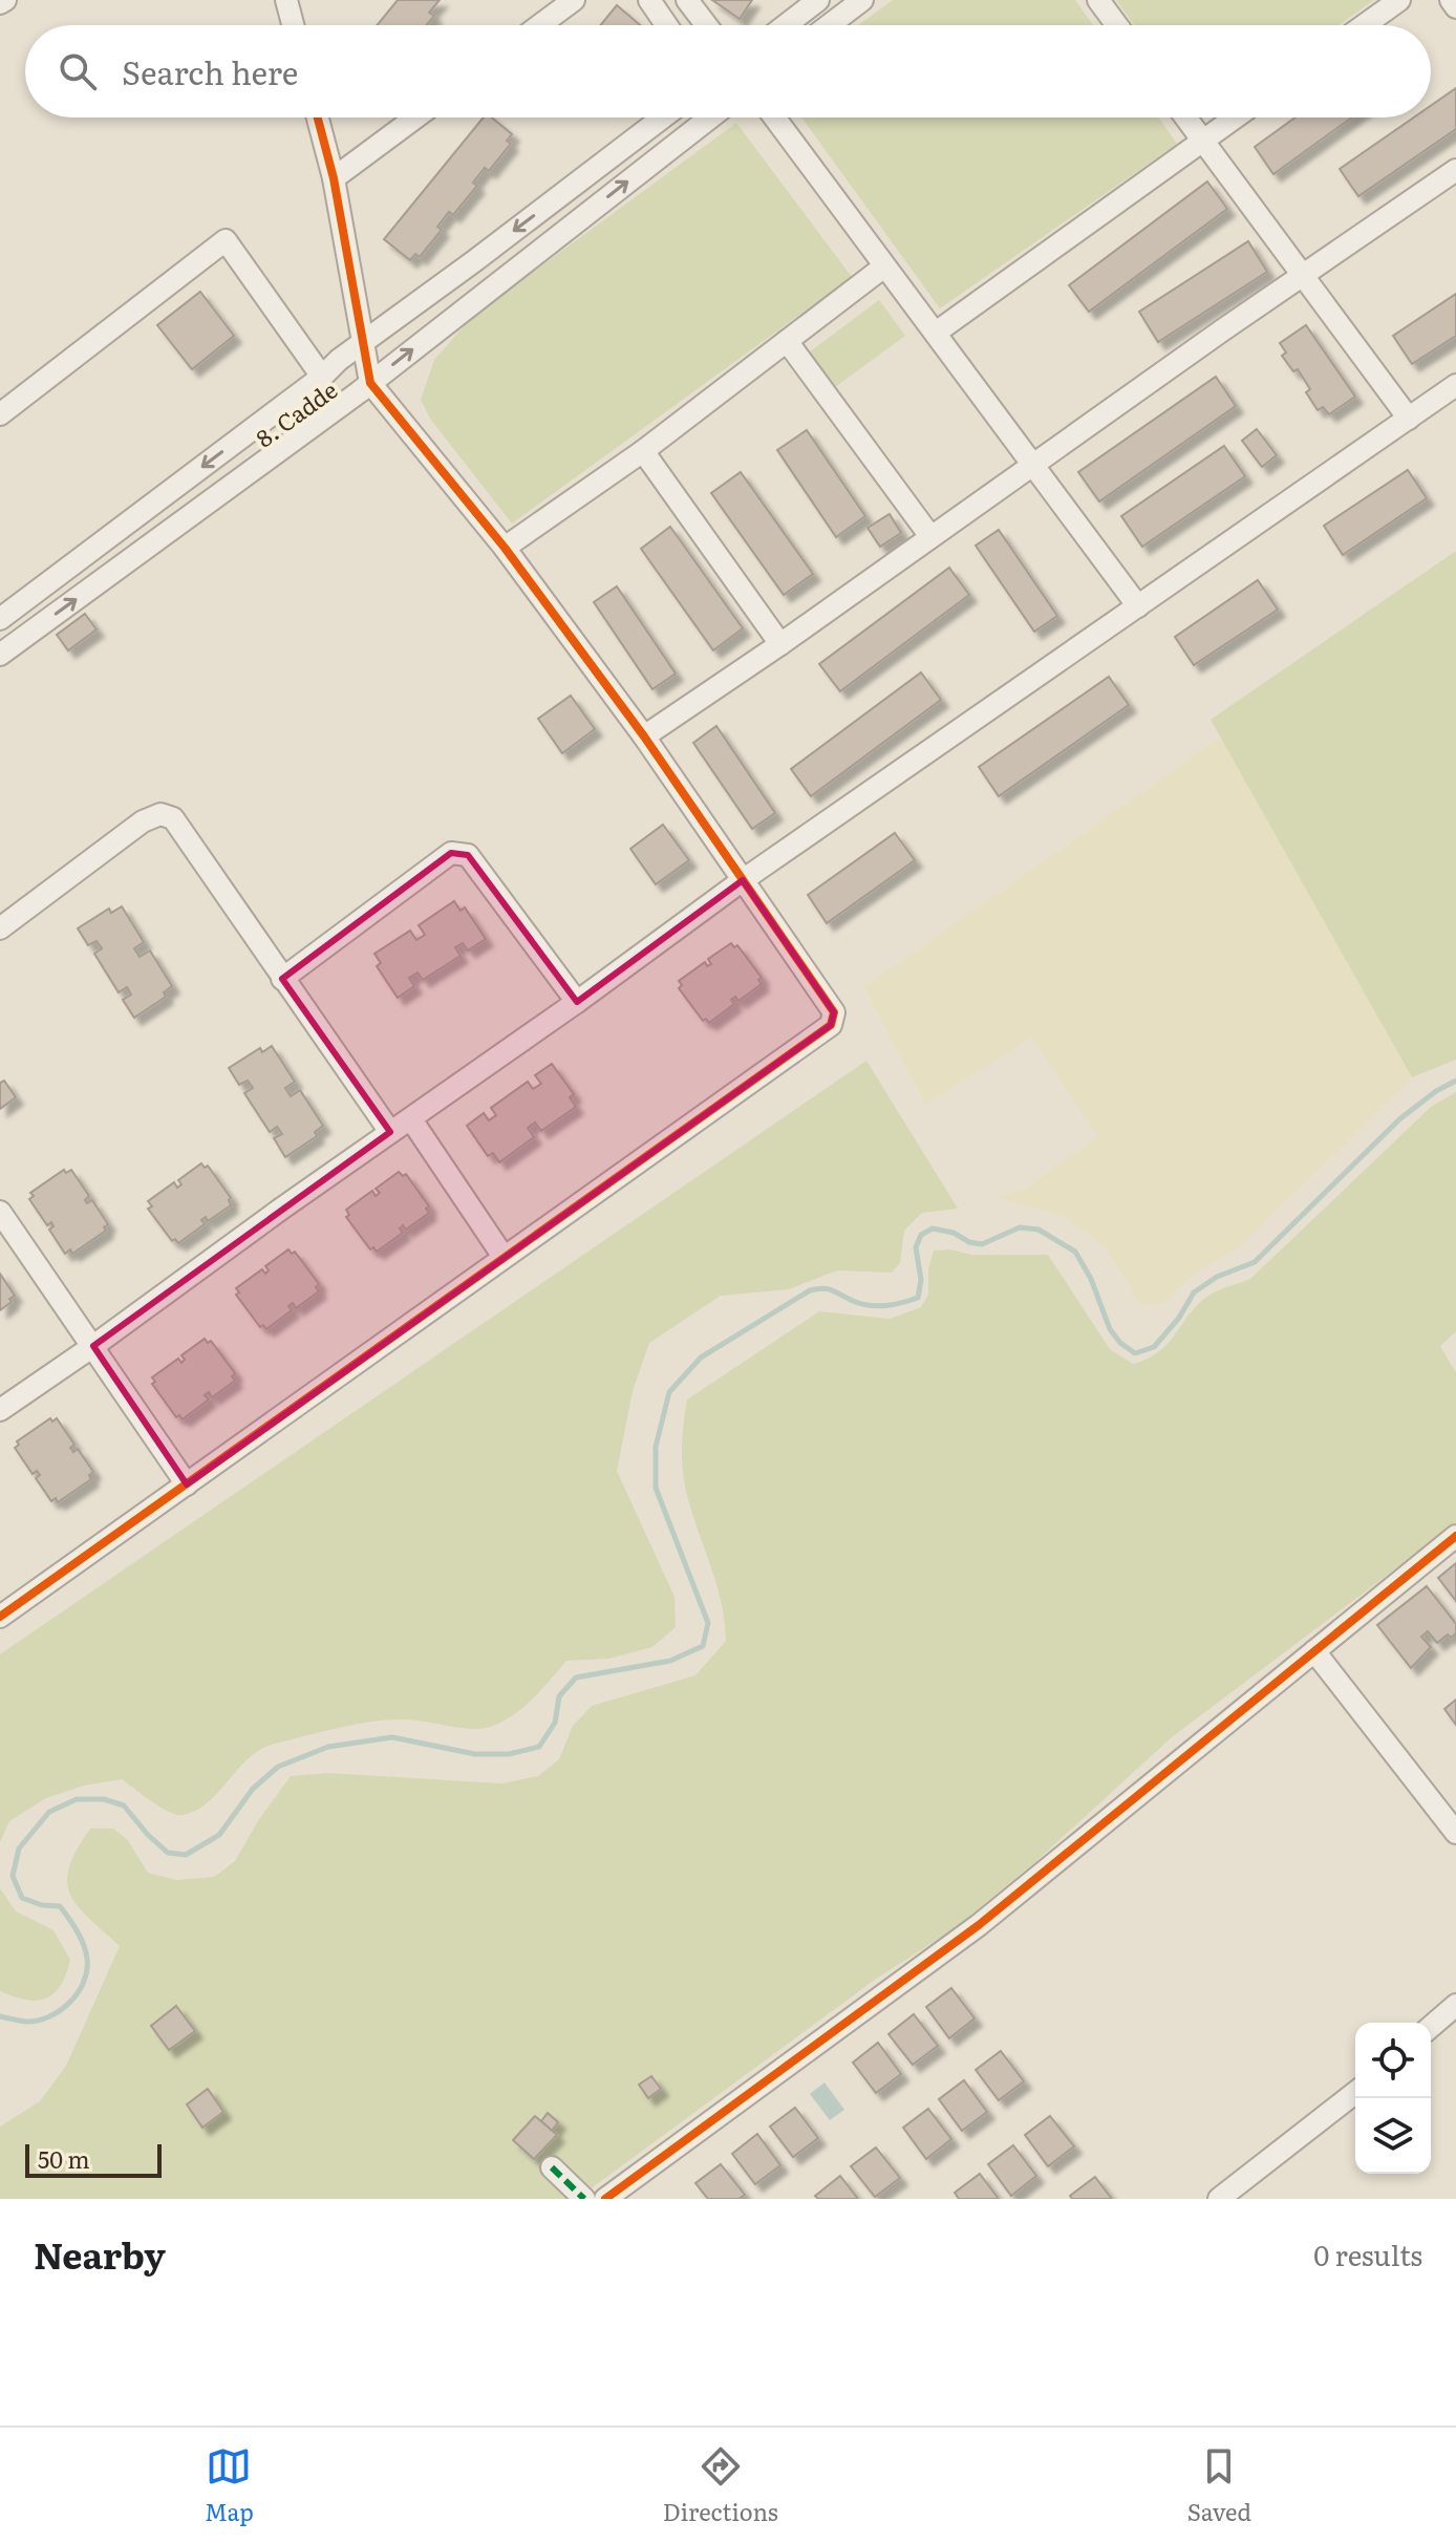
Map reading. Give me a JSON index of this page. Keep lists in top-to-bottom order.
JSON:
{
  "streets": {
    "street": ["8. Cadde"]
  },
  "scale_bar": "50 m",
  "page": {
    "search": "Search here",
    "scale": "50 m",
    "heading": ["Nearby", "0 results"],
    "nav": ["Map", "Directions", "Saved"]
  }
}
